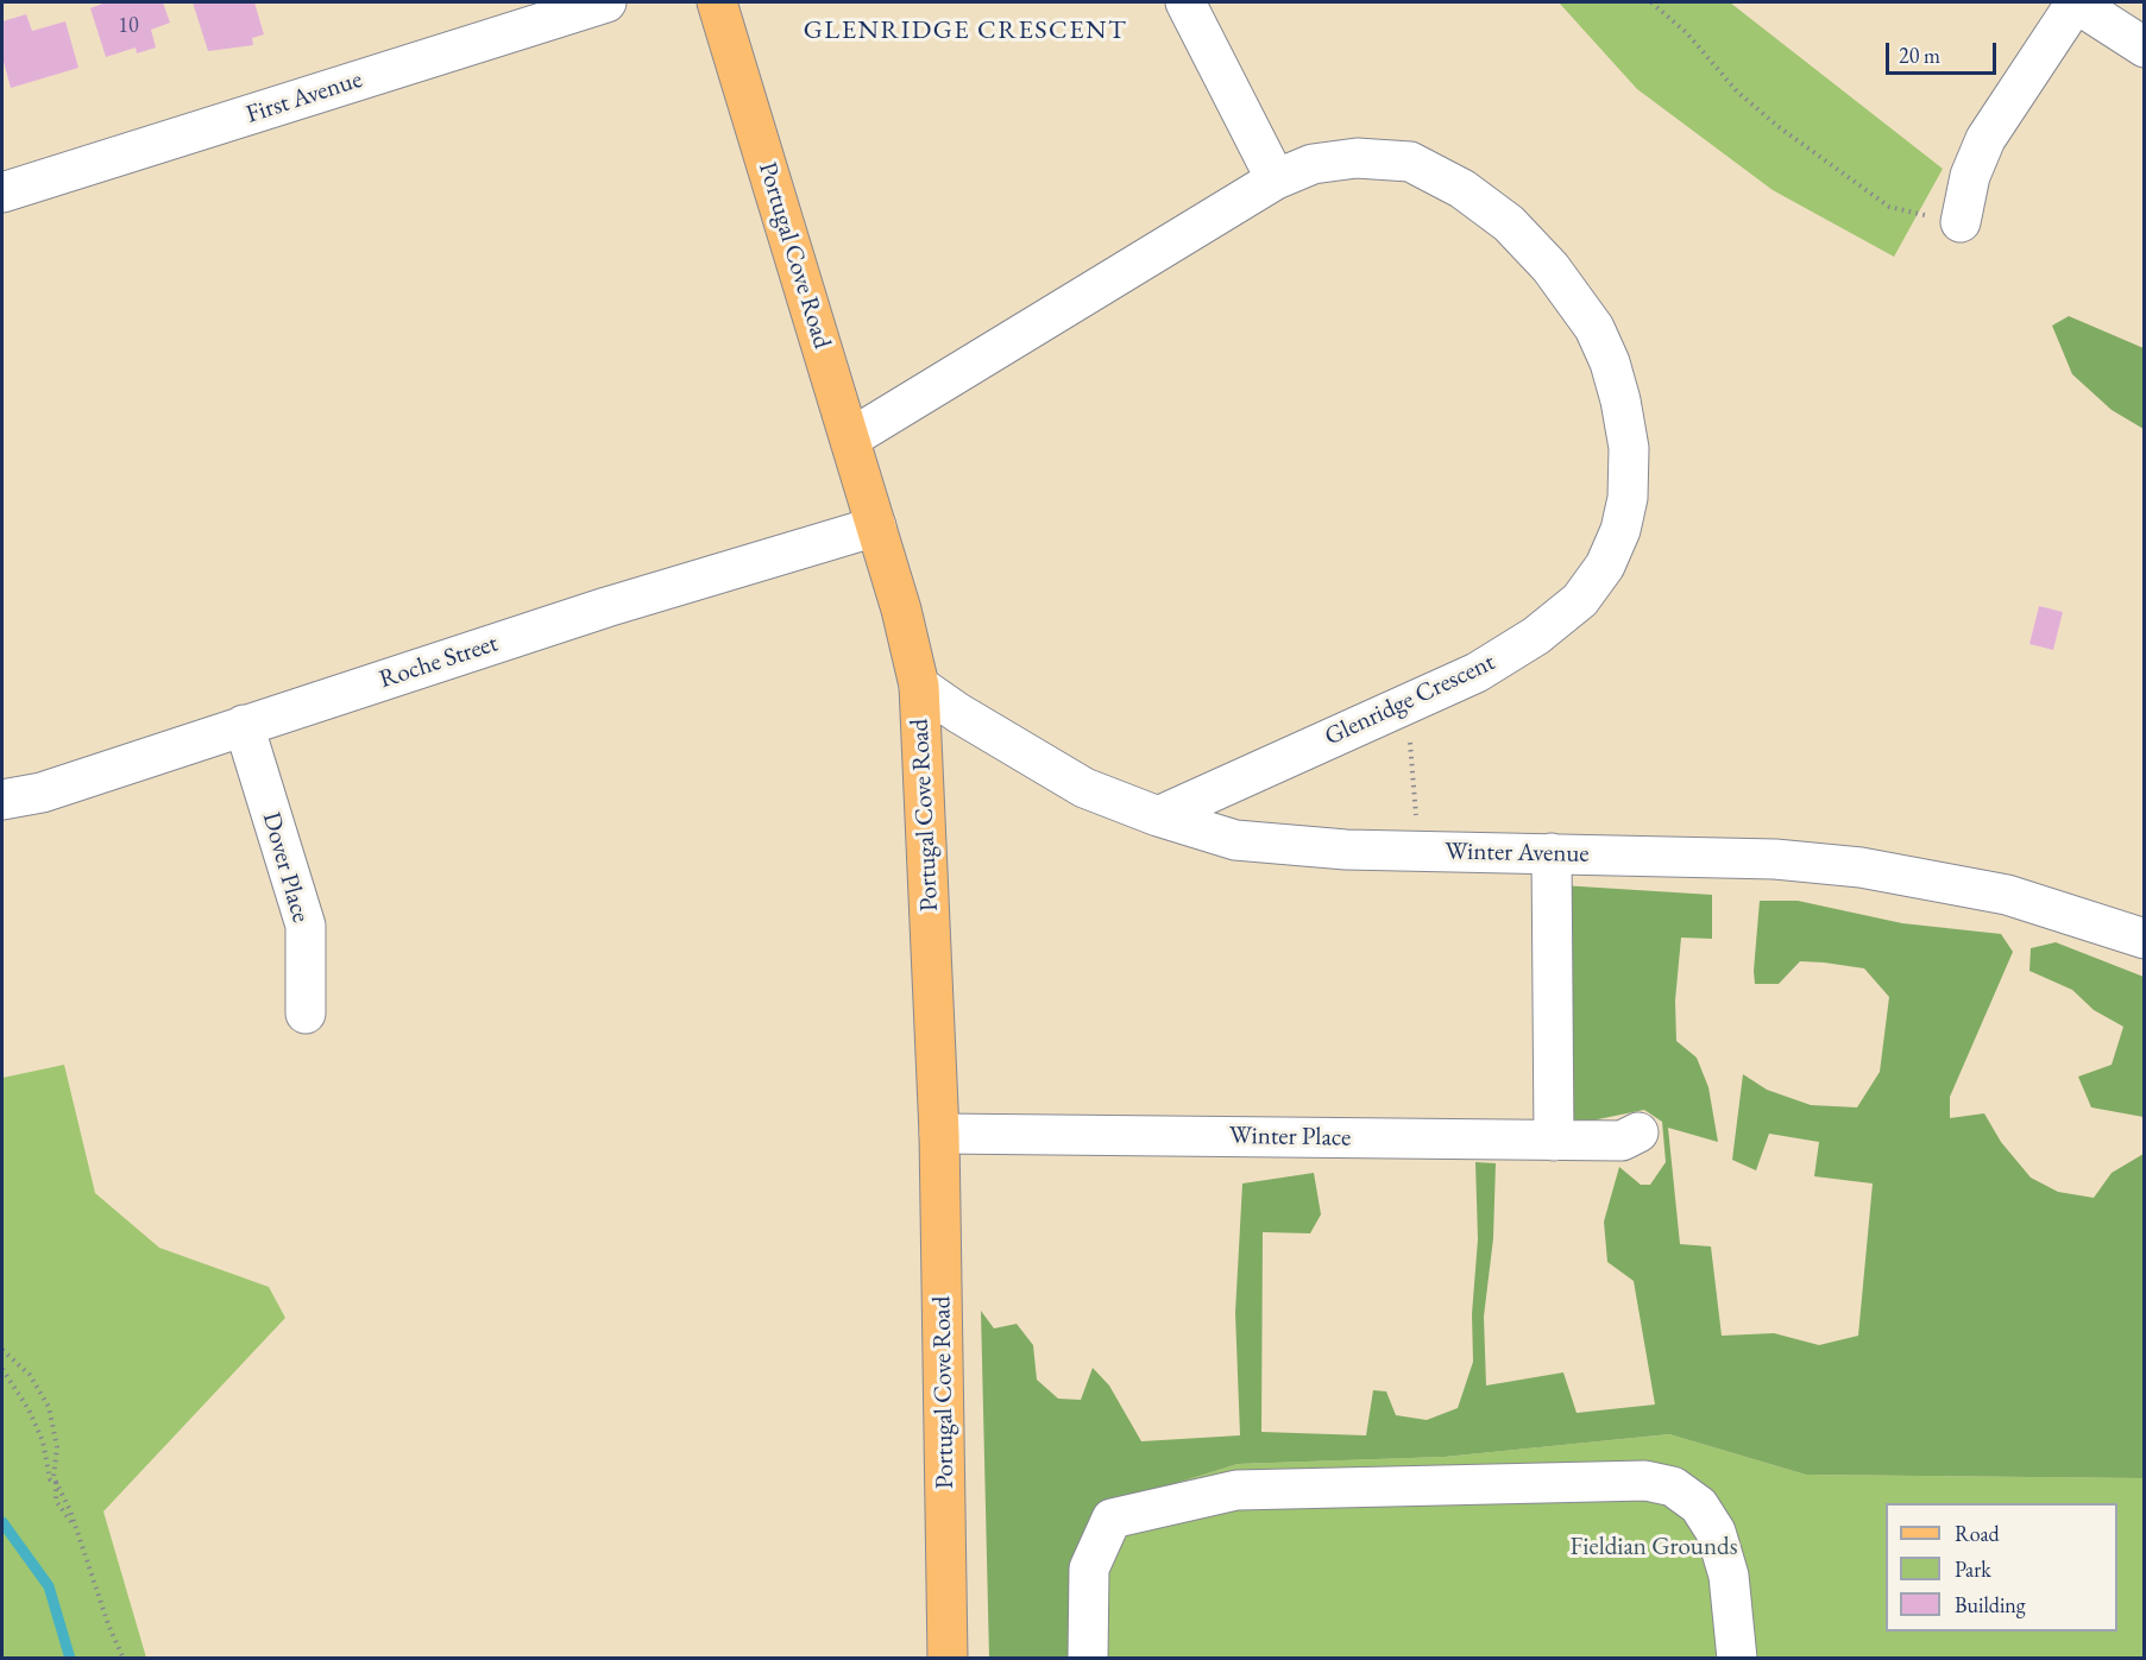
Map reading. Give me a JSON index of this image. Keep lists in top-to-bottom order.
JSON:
{
  "streets": {
    "main road": ["Portugal Cove Road"],
    "street": [
      "First Avenue",
      "Roche Street",
      "Glenridge Crescent",
      "Winter Avenue",
      "Dover Place",
      "Winter Place"
    ]
  },
  "crossings": [
    ["Portugal Cove Road", "Roche Street"],
    ["Portugal Cove Road", "Glenridge Crescent"],
    ["Portugal Cove Road", "Winter Avenue"],
    ["Portugal Cove Road", "Winter Place"],
    ["Roche Street", "Dover Place"],
    ["Glenridge Crescent", "Winter Avenue"]
  ],
  "districts": ["GLENRIDGE CRESCENT"],
  "parks": ["Fieldian Grounds"],
  "house_numbers": ["10"],
  "legend": ["Road", "Park", "Building"],
  "scale_bar": "20 m"
}
